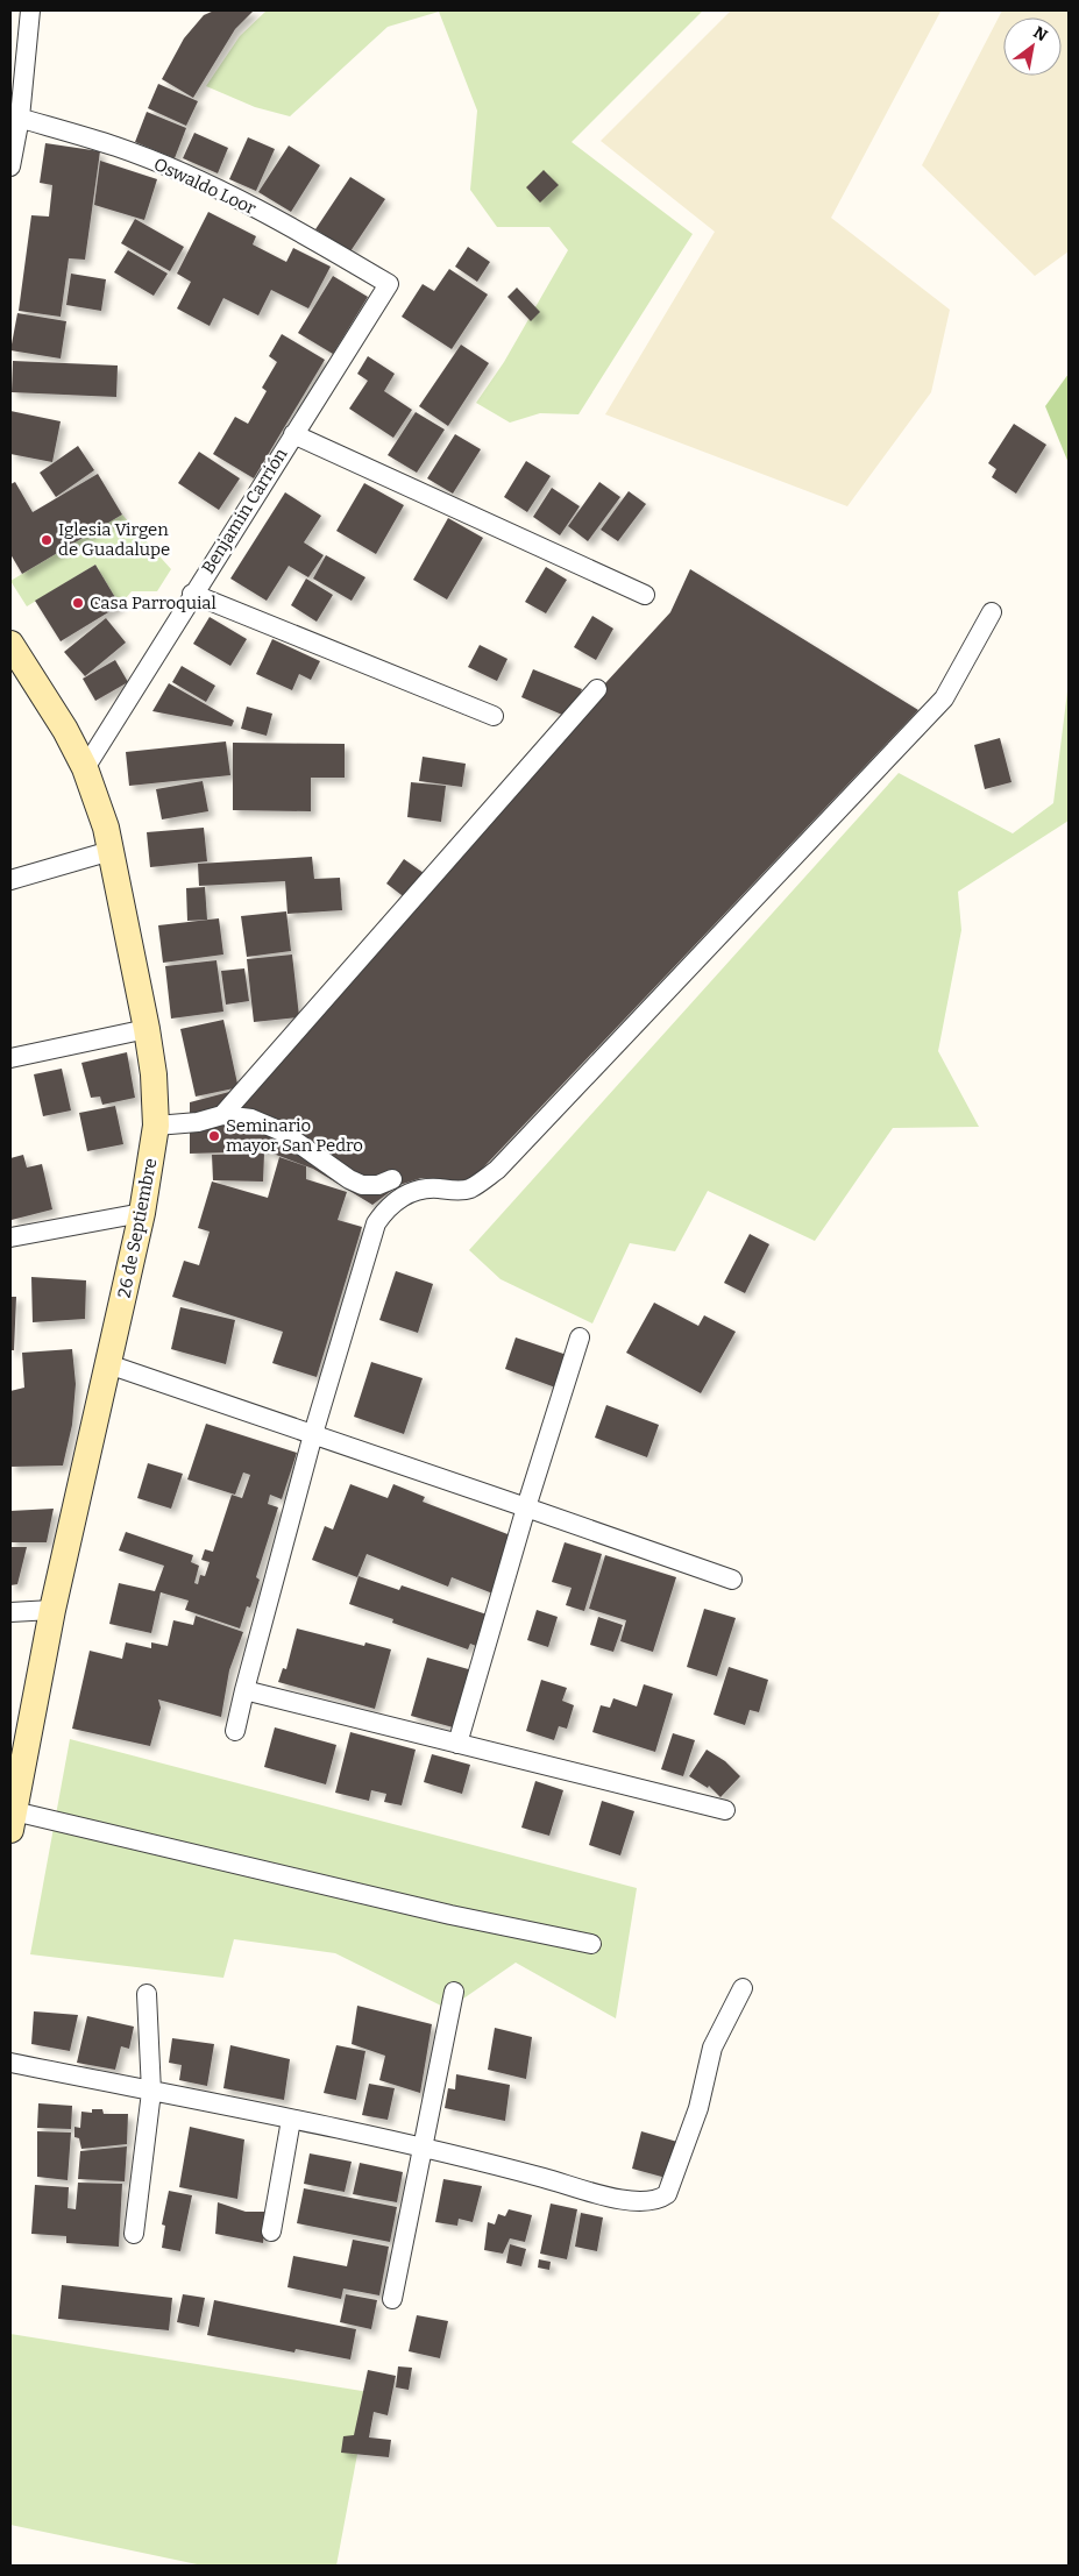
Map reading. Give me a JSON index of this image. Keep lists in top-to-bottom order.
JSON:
{
  "streets": {
    "street": ["Oswaldo Loor", "Benjamin Carrión", "26 de Septiembre"]
  },
  "crossings": [
    ["Oswaldo Loor", "Benjamin Carrión"],
    ["Benjamin Carrión", "26 de Septiembre"]
  ],
  "places": ["Iglesia Virgen de Guadalupe", "Casa Parroquial", "Seminario mayor San Pedro"],
  "north": "top right"
}
